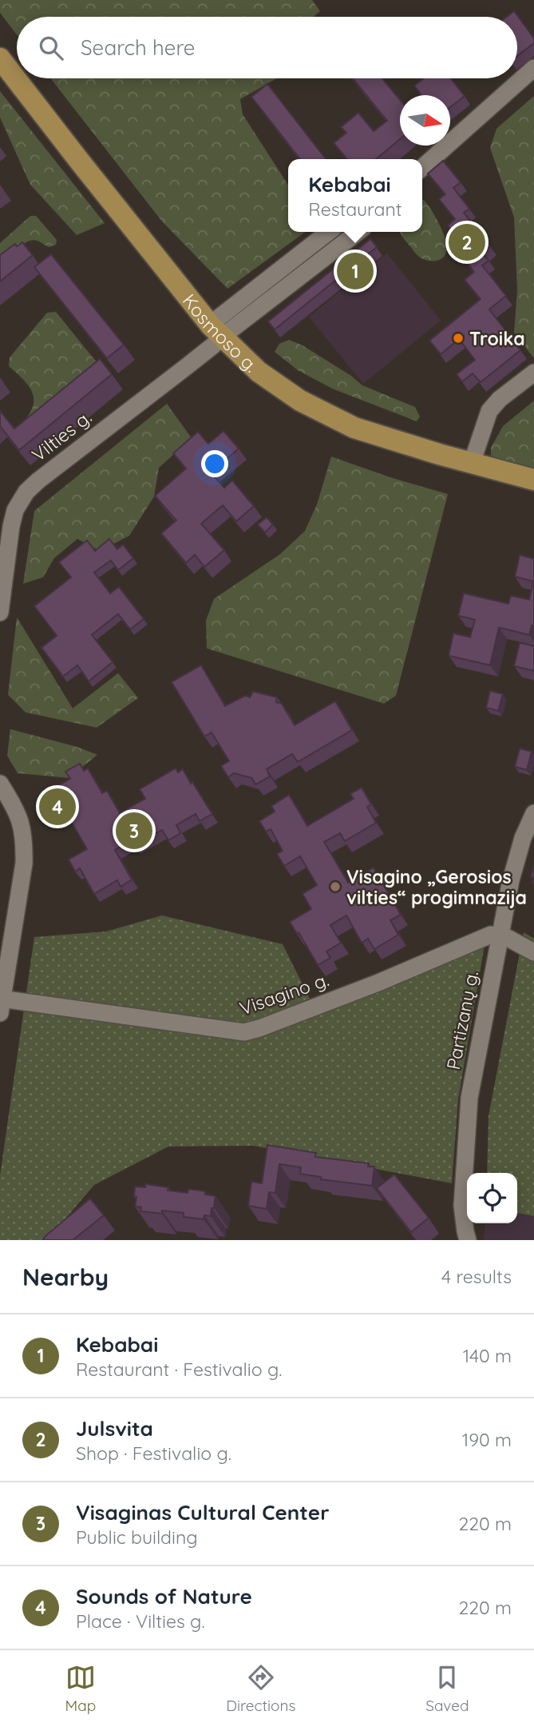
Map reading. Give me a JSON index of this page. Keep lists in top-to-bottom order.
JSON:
{
  "streets": {
    "main road": ["Kosmoso g."],
    "street": ["Vilties g.", "Visagino g.", "Partizanų g."]
  },
  "crossings": [
    ["Kosmoso g.", "Vilties g."],
    ["Visagino g.", "Partizanų g."]
  ],
  "places": ["Troika", "Visagino „Gerosios vilties“ progimnazija"],
  "north": "right",
  "page": {
    "search": "Search here",
    "popup": ["Kebabai", "Restaurant"],
    "pins": [
      "2",
      "1",
      "4",
      "3"
    ],
    "heading": ["Nearby", "4 results"],
    "list": [
      {
        "mark": "1",
        "name": "Kebabai",
        "note": "Restaurant · Festivalio g.",
        "value": "140 m"
      },
      {
        "mark": "2",
        "name": "Julsvita",
        "note": "Shop · Festivalio g.",
        "value": "190 m"
      },
      {
        "mark": "3",
        "name": "Visaginas Cultural Center",
        "note": "Public building",
        "value": "220 m"
      },
      {
        "mark": "4",
        "name": "Sounds of Nature",
        "note": "Place · Vilties g.",
        "value": "220 m"
      }
    ],
    "nav": ["Map", "Directions", "Saved"]
  }
}
